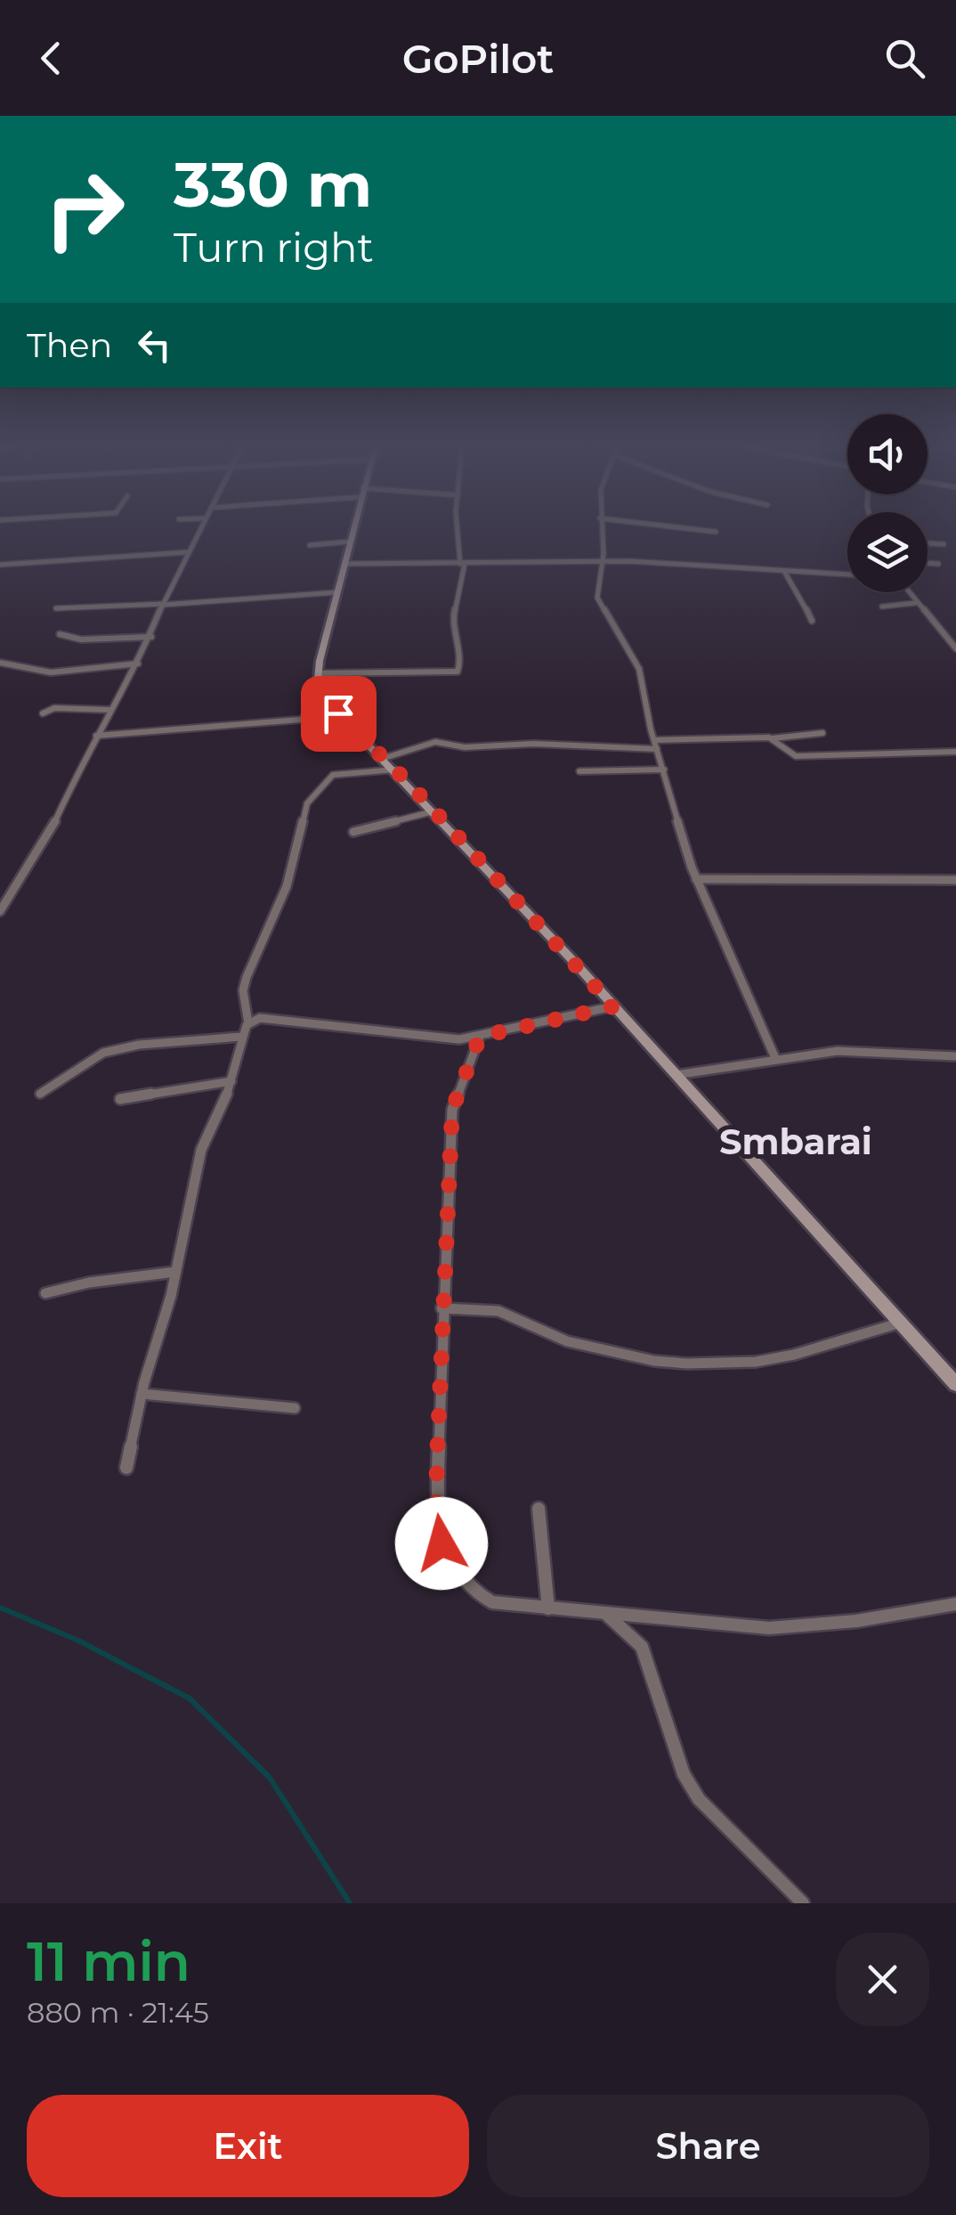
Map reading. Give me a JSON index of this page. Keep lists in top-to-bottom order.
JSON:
{
  "districts": ["Smbarai"],
  "page": {
    "header": "GoPilot",
    "turn": ["330 m", "Turn right"],
    "then": "Then",
    "heading": ["11 min", "880 m · 21:45"],
    "buttons": ["Exit", "Share"]
  }
}
